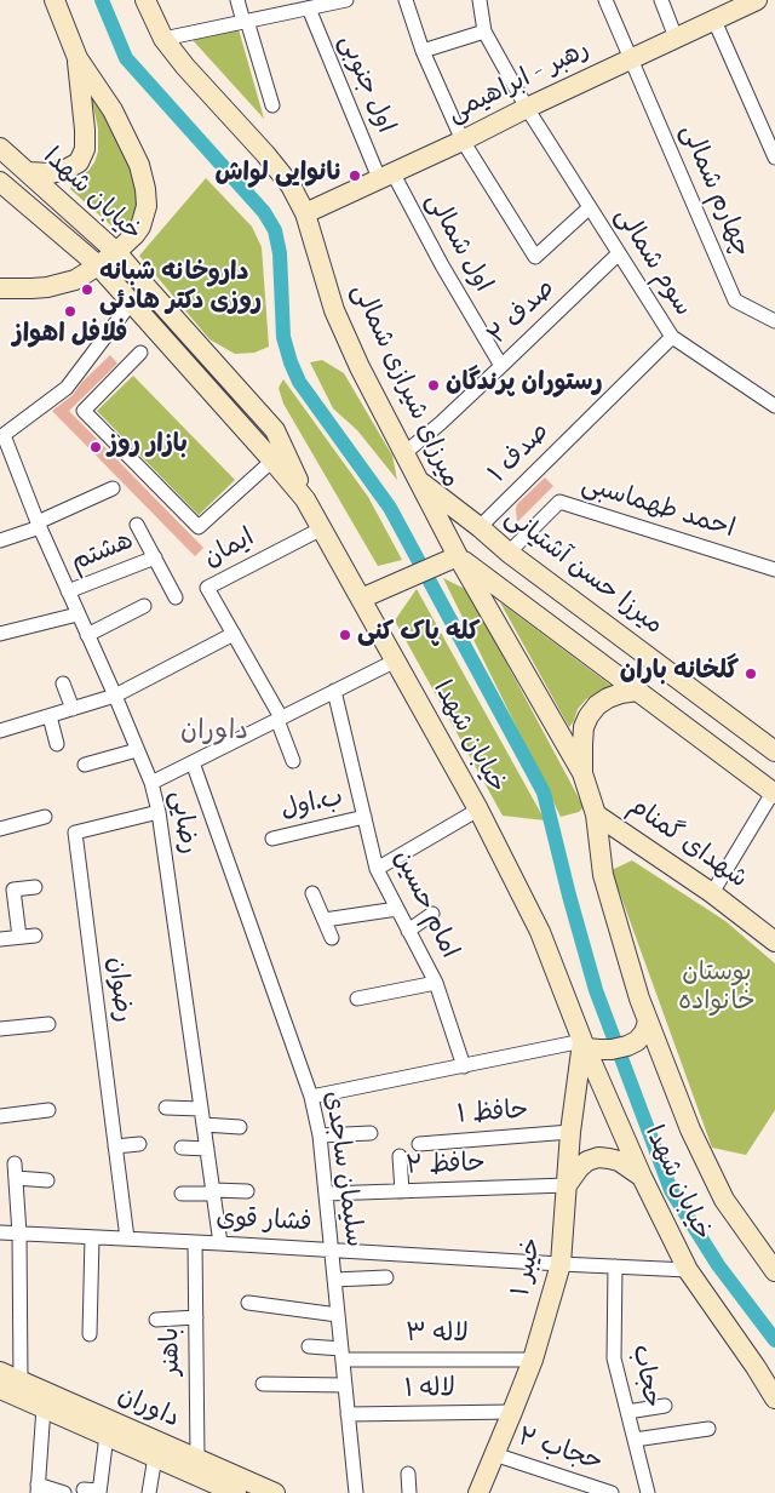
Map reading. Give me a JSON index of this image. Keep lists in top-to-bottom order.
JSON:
{
  "streets": {
    "main road": [
      "رهبر - ابراهیمی",
      "خیابان شهدا",
      "میرزای شیرازی شمالی",
      "میرزا حسن آشتیانی",
      "شهدای گمنام",
      "خیبر ۱",
      "داوران"
    ],
    "street": [
      "اول جنوبی",
      "چهارم شمالی",
      "اول شمالی",
      "سوم شمالی",
      "صدف ۲",
      "صدف ۱",
      "احمد طهماسبی",
      "ایمان",
      "هشتم",
      "ب.اول",
      "رضایی",
      "امام حسین",
      "رضوان",
      "حافظ ۱",
      "حافظ ۲",
      "سلیمان ساجدی",
      "فشار قوی",
      "لاله ۳",
      "باهنر",
      "حجاب",
      "لاله ۱",
      "حجاب ۲"
    ]
  },
  "crossings": [
    ["رهبر - ابراهیمی", "اول جنوبی"],
    ["رهبر - ابراهیمی", "چهارم شمالی"],
    ["رهبر - ابراهیمی", "اول شمالی"],
    ["رهبر - ابراهیمی", "سوم شمالی"],
    ["رهبر - ابراهیمی", "میرزای شیرازی شمالی"],
    ["اول جنوبی", "اول شمالی"],
    ["خیابان شهدا", "میرزای شیرازی شمالی"],
    ["خیابان شهدا", "ایمان"],
    ["خیابان شهدا", "شهدای گمنام"],
    ["خیابان شهدا", "فشار قوی"],
    ["خیابان شهدا", "خیبر ۱"],
    ["اول شمالی", "صدف ۲"],
    ["سوم شمالی", "صدف ۲"],
    ["سوم شمالی", "صدف ۱"],
    ["صدف ۲", "میرزای شیرازی شمالی"],
    ["میرزای شیرازی شمالی", "میرزا حسن آشتیانی"],
    ["صدف ۱", "میرزا حسن آشتیانی"],
    ["احمد طهماسبی", "میرزا حسن آشتیانی"],
    ["هشتم", "رضایی"],
    ["ب.اول", "امام حسین"],
    ["رضایی", "رضوان"],
    ["رضایی", "فشار قوی"],
    ["رضوان", "فشار قوی"],
    ["حافظ ۱", "خیبر ۱"],
    ["حافظ ۲", "سلیمان ساجدی"],
    ["حافظ ۲", "خیبر ۱"],
    ["سلیمان ساجدی", "فشار قوی"],
    ["سلیمان ساجدی", "لاله ۳"],
    ["سلیمان ساجدی", "لاله ۱"],
    ["فشار قوی", "خیبر ۱"],
    ["فشار قوی", "باهنر"],
    ["فشار قوی", "حجاب"],
    ["خیبر ۱", "لاله ۳"],
    ["خیبر ۱", "لاله ۱"],
    ["خیبر ۱", "حجاب ۲"],
    ["باهنر", "داوران"]
  ],
  "districts": ["داوران"],
  "parks": ["بوستان خانواده"],
  "places": [
    "نانوایی لواش",
    "داروخانه شبانه روزی دکتر هادئی",
    "فلافل اهواز",
    "رستوران پرندگان",
    "بازار روز",
    "کله پاک کنی",
    "گلخانه باران"
  ]
}
